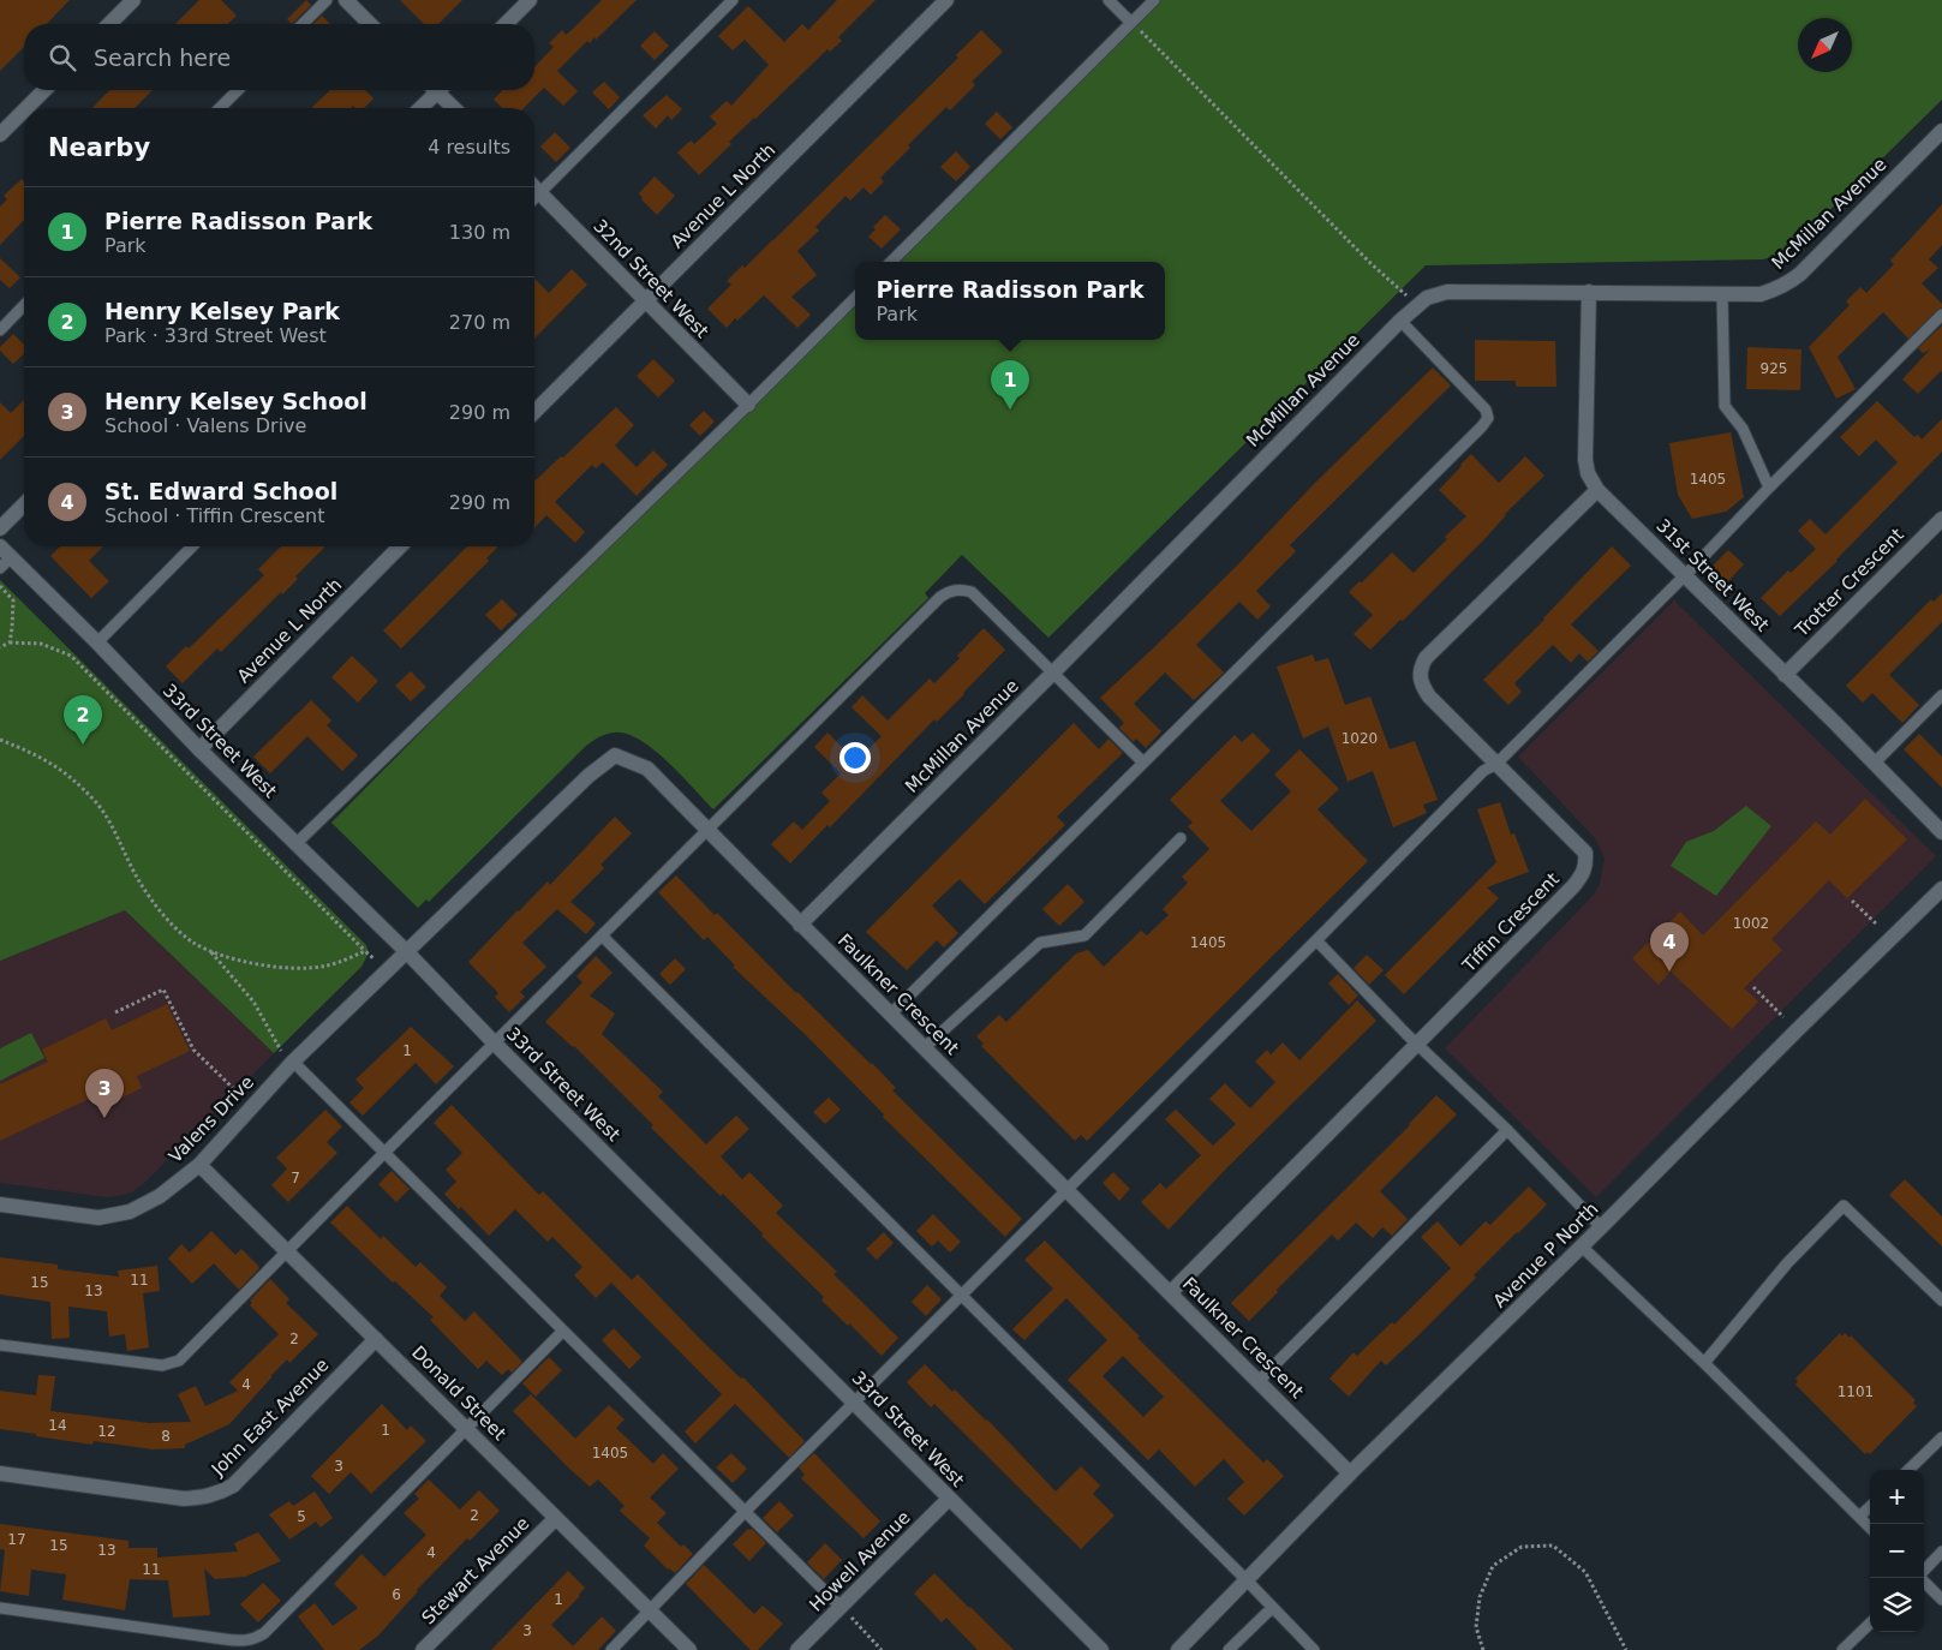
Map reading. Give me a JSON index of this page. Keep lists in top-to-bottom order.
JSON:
{
  "streets": {
    "street": [
      "Avenue L North",
      "McMillan Avenue",
      "32nd Street West",
      "31st Street West",
      "Trotter Crescent",
      "33rd Street West",
      "Tiffin Crescent",
      "Faulkner Crescent",
      "Valens Drive",
      "Avenue P North",
      "Donald Street",
      "John East Avenue",
      "Howell Avenue",
      "Stewart Avenue"
    ]
  },
  "crossings": [
    ["Avenue L North", "32nd Street West"],
    ["Avenue L North", "33rd Street West"],
    ["McMillan Avenue", "31st Street West"],
    ["McMillan Avenue", "Faulkner Crescent"],
    ["31st Street West", "Trotter Crescent"],
    ["31st Street West", "Tiffin Crescent"],
    ["33rd Street West", "Faulkner Crescent"],
    ["33rd Street West", "Valens Drive"],
    ["33rd Street West", "Howell Avenue"],
    ["Tiffin Crescent", "Faulkner Crescent"],
    ["Faulkner Crescent", "Valens Drive"],
    ["Faulkner Crescent", "Avenue P North"],
    ["Valens Drive", "Donald Street"],
    ["Donald Street", "John East Avenue"],
    ["Donald Street", "Stewart Avenue"]
  ],
  "house_numbers": [
    "925",
    "1405",
    "1020",
    "1002",
    "1405",
    "1",
    "7",
    "11",
    "15",
    "13",
    "2",
    "4",
    "1101",
    "14",
    "1",
    "12",
    "8",
    "1405",
    "3",
    "2",
    "5",
    "17",
    "15",
    "13",
    "4",
    "11",
    "6",
    "1",
    "3"
  ],
  "north": "bottom left",
  "page": {
    "search": "Search here",
    "heading": ["Nearby", "4 results"],
    "list": [
      {
        "mark": "1",
        "name": "Pierre Radisson Park",
        "note": "Park",
        "value": "130 m"
      },
      {
        "mark": "2",
        "name": "Henry Kelsey Park",
        "note": "Park · 33rd Street West",
        "value": "270 m"
      },
      {
        "mark": "3",
        "name": "Henry Kelsey School",
        "note": "School · Valens Drive",
        "value": "290 m"
      },
      {
        "mark": "4",
        "name": "St. Edward School",
        "note": "School · Tiffin Crescent",
        "value": "290 m"
      }
    ],
    "popup": ["Pierre Radisson Park", "Park"],
    "pins": [
      "1",
      "2",
      "4",
      "3"
    ],
    "map_buttons": ["+", "−"]
  }
}
